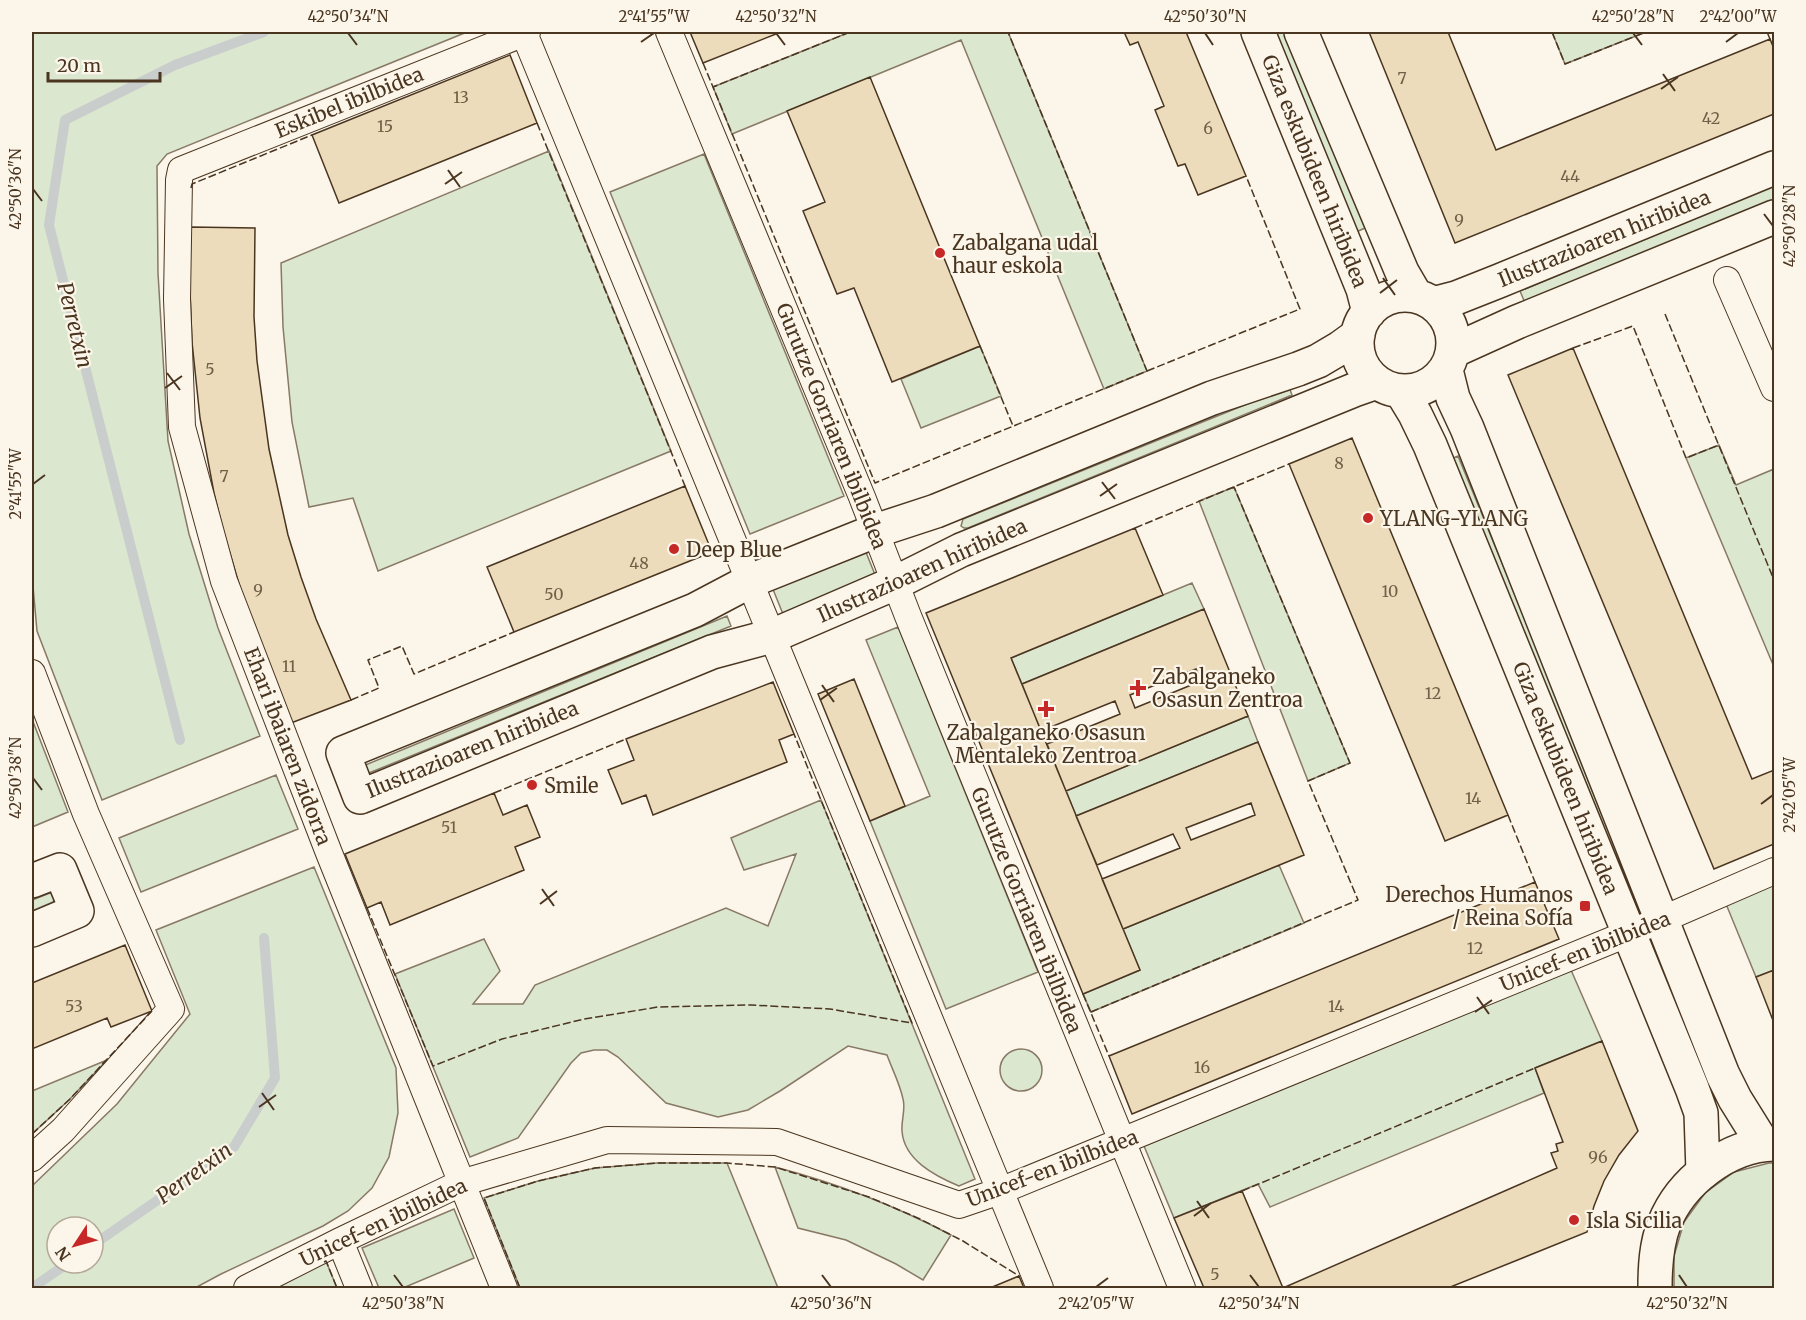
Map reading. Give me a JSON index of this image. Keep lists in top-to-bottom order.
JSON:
{
  "streets": {
    "street": [
      "Eskibel ibilbidea",
      "Giza eskubideen hiribidea",
      "Ilustrazioaren hiribidea",
      "Gurutze Gorriaren ibilbidea",
      "Ehari ibaiaren zidorra",
      "Unicef-en ibilbidea"
    ]
  },
  "crossings": [
    ["Eskibel ibilbidea", "Ehari ibaiaren zidorra"],
    ["Giza eskubideen hiribidea", "Ilustrazioaren hiribidea"],
    ["Giza eskubideen hiribidea", "Unicef-en ibilbidea"],
    ["Ilustrazioaren hiribidea", "Gurutze Gorriaren ibilbidea"],
    ["Gurutze Gorriaren ibilbidea", "Unicef-en ibilbidea"],
    ["Ehari ibaiaren zidorra", "Unicef-en ibilbidea"]
  ],
  "water": ["Perretxin"],
  "places": {
    "other": [
      "Zabalgana udal haur eskola",
      "YLANG-YLANG",
      "Deep Blue",
      "Smile",
      "Isla Sicilia"
    ],
    "health": ["Zabalganeko Osasun Zentroa", "Zabalganeko Osasun Mentaleko Zentroa"],
    "transit": ["Derechos Humanos / Reina Sofía"]
  },
  "house_numbers": [
    "7",
    "13",
    "42",
    "15",
    "6",
    "44",
    "9",
    "5",
    "8",
    "7",
    "48",
    "9",
    "10",
    "50",
    "11",
    "12",
    "14",
    "51",
    "12",
    "53",
    "14",
    "16",
    "96",
    "5"
  ],
  "scale_bar": "20 m",
  "north": "bottom left",
  "coordinates": [
    "42°50'34\"N",
    "2°41'55\"W",
    "42°50'32\"N",
    "42°50'30\"N",
    "42°50'28\"N",
    "2°42'00\"W",
    "42°50'36\"N",
    "42°50'38\"N",
    "2°42'05\"W"
  ]
}
